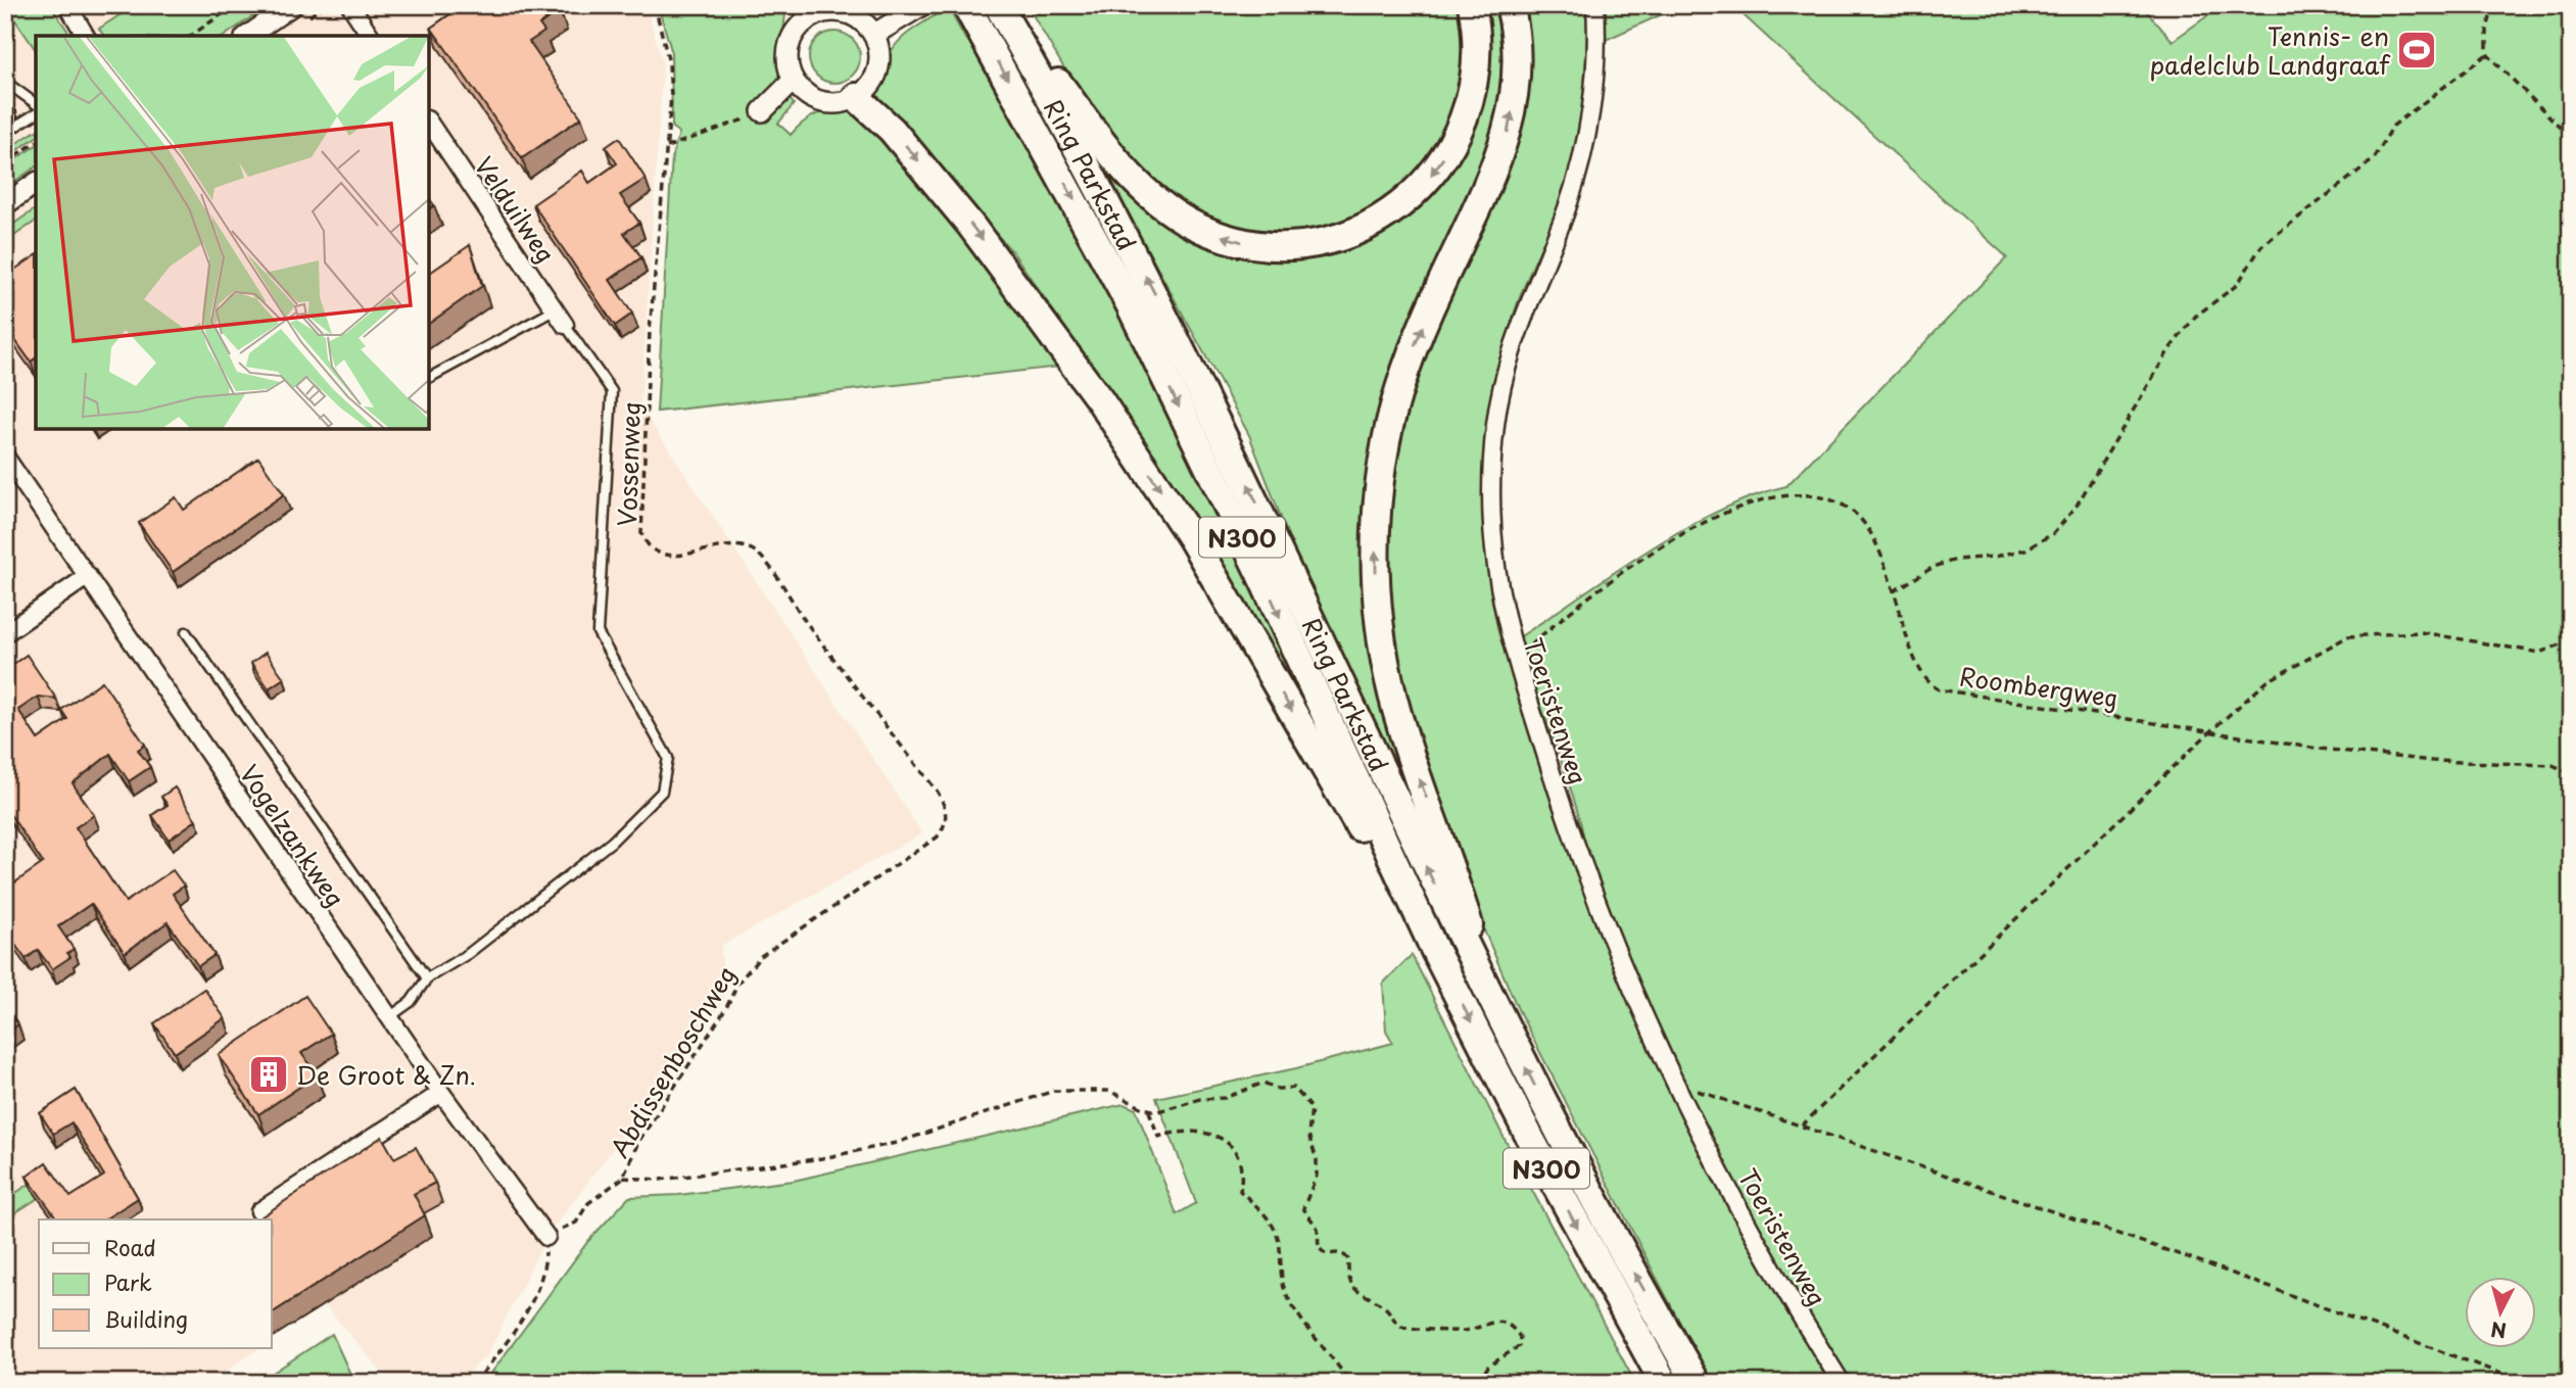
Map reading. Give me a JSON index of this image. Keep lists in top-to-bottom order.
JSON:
{
  "streets": {
    "highway": ["Ring Parkstad", "N300"],
    "street": ["Velduilweg", "Toeristenweg", "Vogelzankweg"],
    "path": ["Vossenweg", "Roombergweg", "Abdissenboschweg"]
  },
  "crossings": [
    ["Ring Parkstad", "N300"],
    ["Vossenweg", "Abdissenboschweg"],
    ["Roombergweg", "Toeristenweg"],
    ["Vogelzankweg", "Abdissenboschweg"]
  ],
  "places": {
    "sports": ["Tennis- en padelclub Landgraaf"],
    "building": ["De Groot & Zn."]
  },
  "legend": ["Road", "Park", "Building"],
  "north": "bottom"
}
